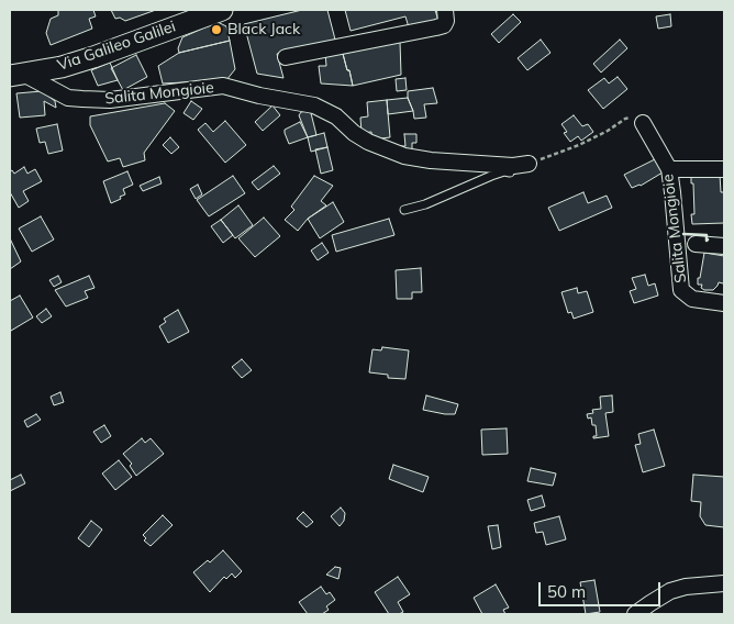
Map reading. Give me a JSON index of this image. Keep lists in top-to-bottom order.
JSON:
{
  "streets": {
    "main road": ["Via Galileo Galilei"],
    "street": ["Salita Mongioie"]
  },
  "crossings": [
    ["Via Galileo Galilei", "Salita Mongioie"]
  ],
  "places": ["Black Jack"],
  "scale_bar": "50 m"
}
